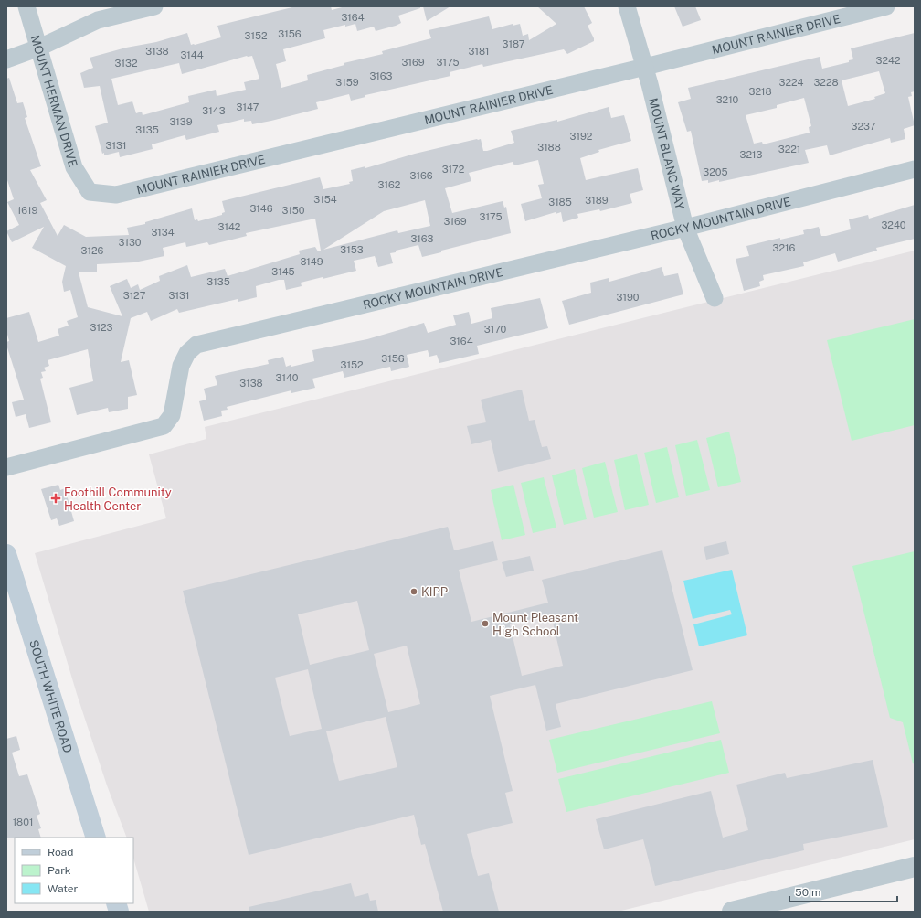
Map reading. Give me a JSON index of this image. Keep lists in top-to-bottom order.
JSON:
{
  "streets": {
    "main road": ["SOUTH WHITE ROAD"],
    "street": [
      "MOUNT RAINIER DRIVE",
      "MOUNT HERMAN DRIVE",
      "MOUNT BLANC WAY",
      "ROCKY MOUNTAIN DRIVE"
    ]
  },
  "crossings": [
    ["MOUNT RAINIER DRIVE", "MOUNT HERMAN DRIVE"],
    ["MOUNT RAINIER DRIVE", "MOUNT BLANC WAY"],
    ["MOUNT BLANC WAY", "ROCKY MOUNTAIN DRIVE"]
  ],
  "places": {
    "health": ["Foothill Community Health Center"],
    "other": ["KIPP", "Mount Pleasant High School"]
  },
  "house_numbers": [
    "3164",
    "3156",
    "3152",
    "3187",
    "3138",
    "3181",
    "3144",
    "3242",
    "3169",
    "3175",
    "3132",
    "3163",
    "3159",
    "3224",
    "3228",
    "3218",
    "3210",
    "3147",
    "3143",
    "3139",
    "3237",
    "3135",
    "3192",
    "3131",
    "3188",
    "3221",
    "3213",
    "3172",
    "3205",
    "3166",
    "3162",
    "3154",
    "3189",
    "3185",
    "3146",
    "1619",
    "3150",
    "3175",
    "3169",
    "3240",
    "3142",
    "3134",
    "3163",
    "3130",
    "3216",
    "3153",
    "3126",
    "3149",
    "3145",
    "3135",
    "3127",
    "3131",
    "3190",
    "3123",
    "3170",
    "3164",
    "3156",
    "3152",
    "3140",
    "3138",
    "1801"
  ],
  "legend": ["Road", "Park", "Water"],
  "scale_bar": "50 m"
}
